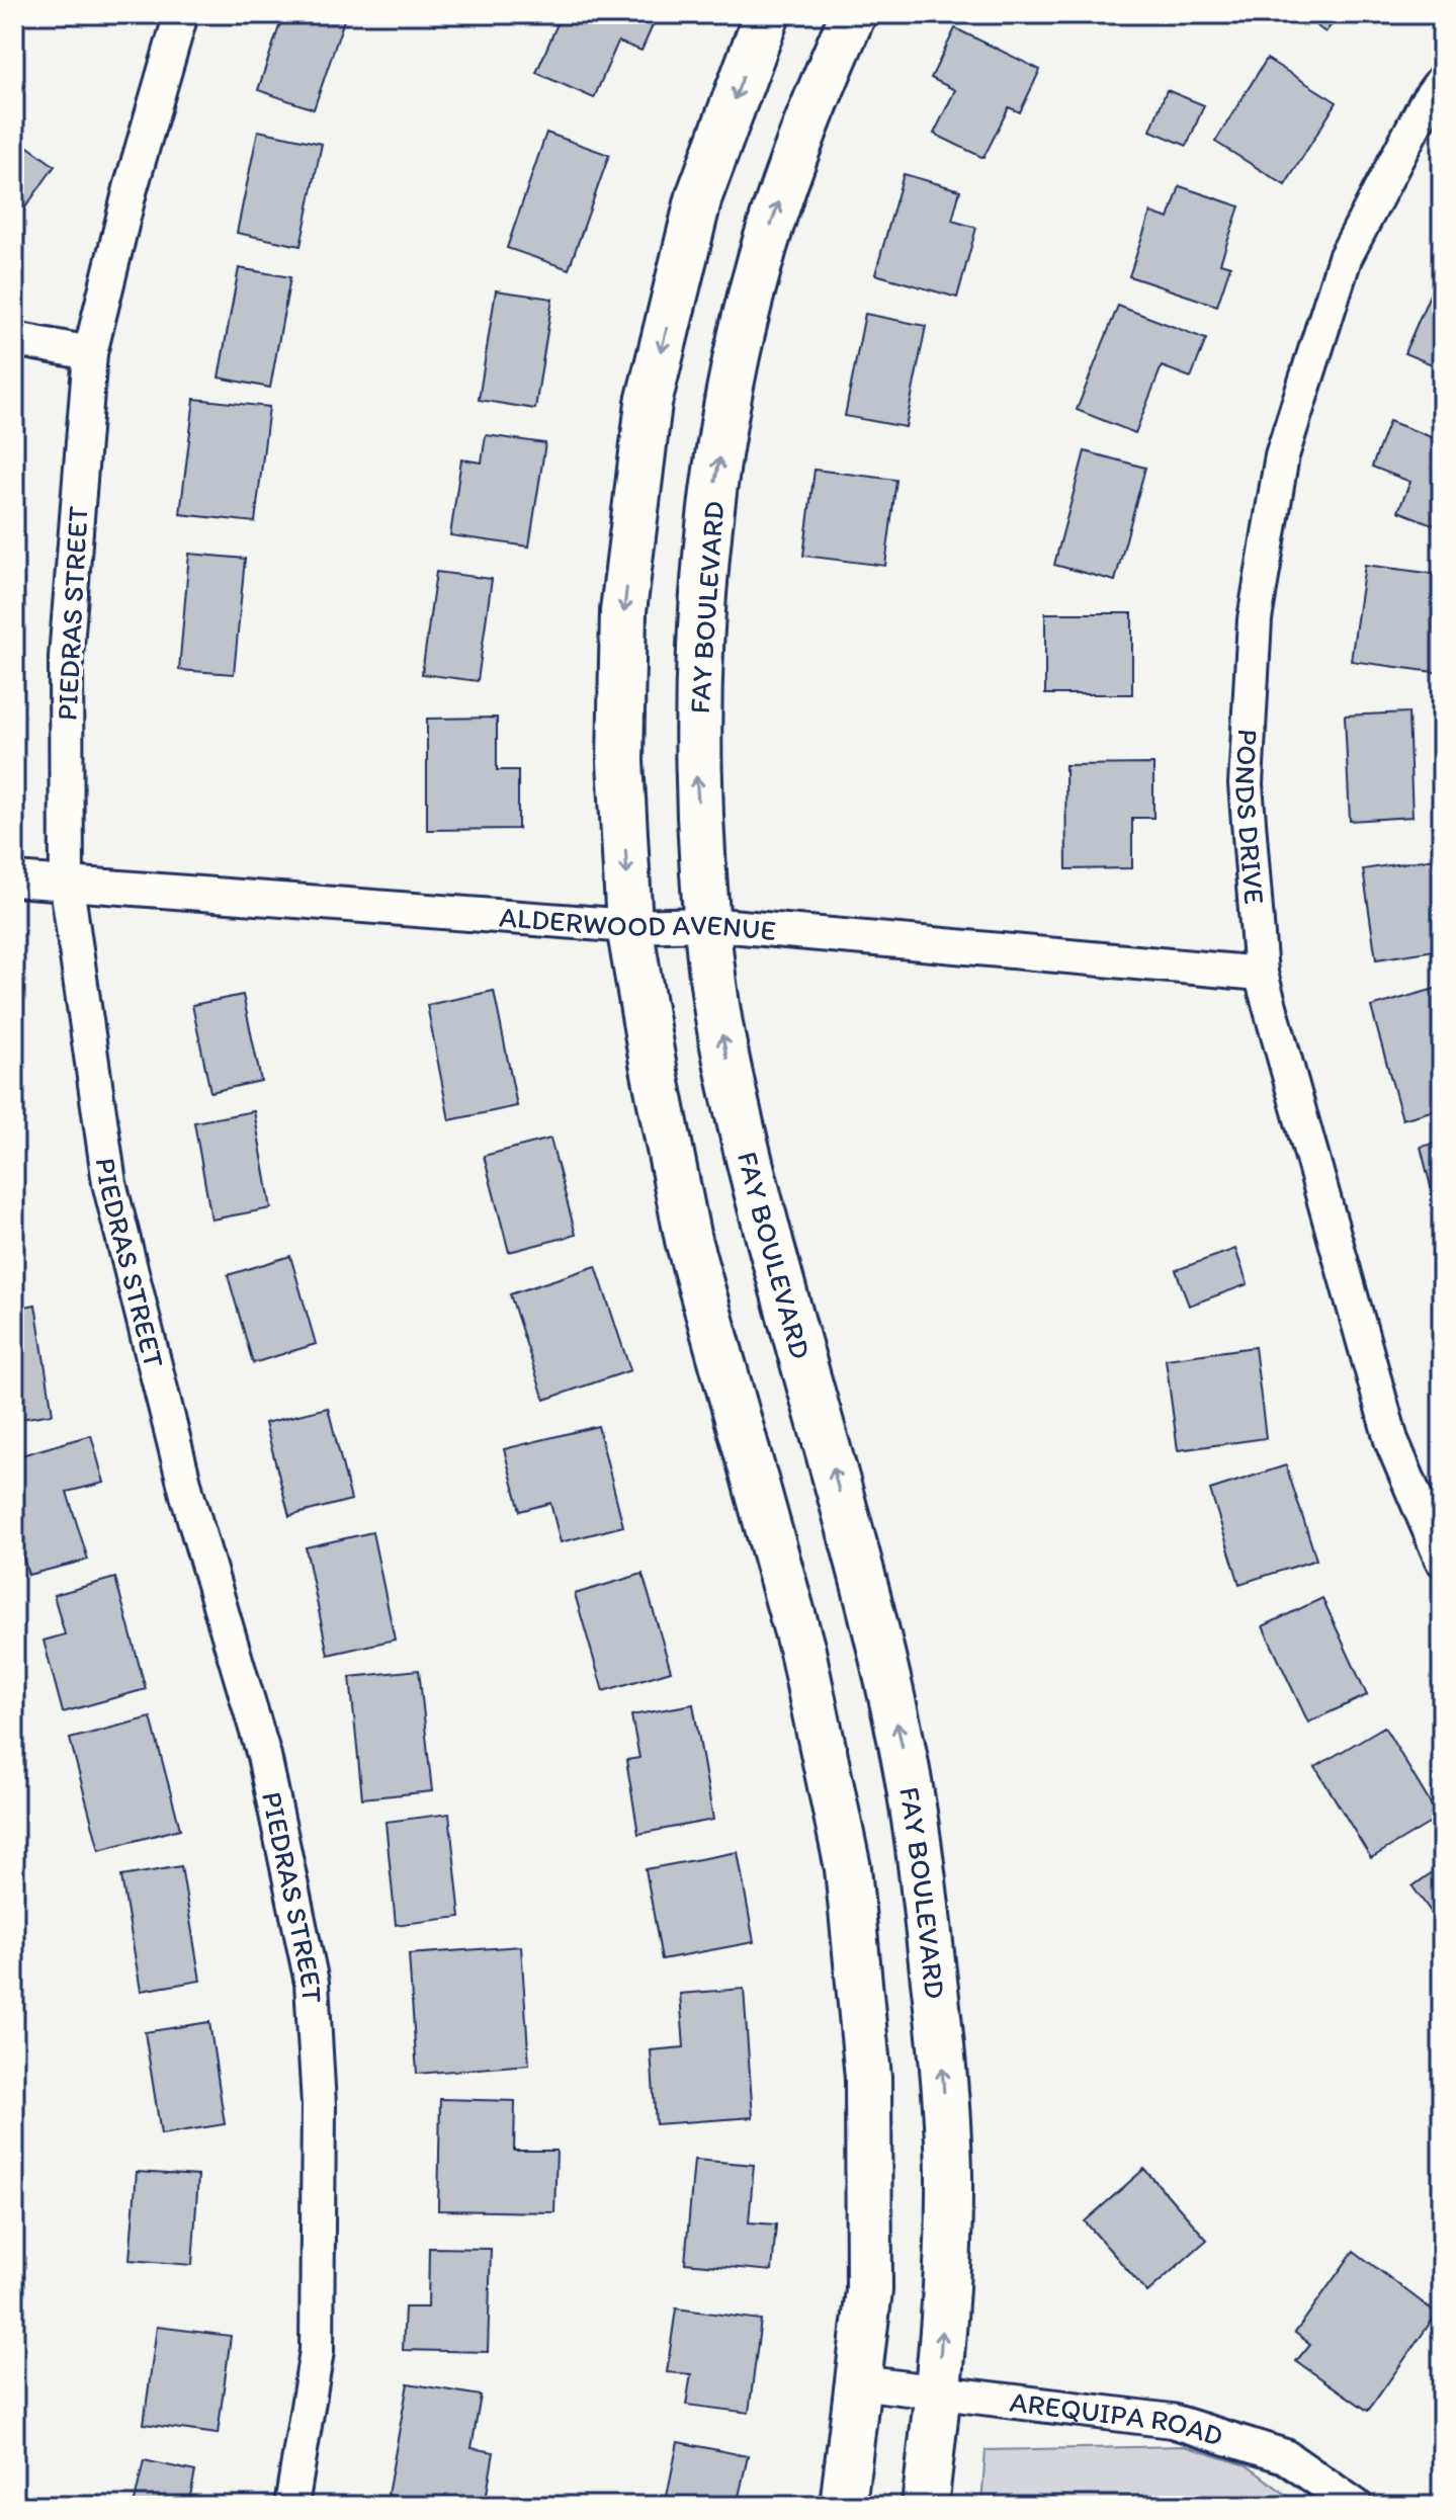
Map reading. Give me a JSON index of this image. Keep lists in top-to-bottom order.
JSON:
{
  "streets": {
    "main road": ["FAY BOULEVARD"],
    "street": [
      "PIEDRAS STREET",
      "PONDS DRIVE",
      "ALDERWOOD AVENUE",
      "AREQUIPA ROAD"
    ]
  },
  "crossings": [
    ["FAY BOULEVARD", "ALDERWOOD AVENUE"],
    ["FAY BOULEVARD", "AREQUIPA ROAD"],
    ["PIEDRAS STREET", "ALDERWOOD AVENUE"],
    ["PONDS DRIVE", "ALDERWOOD AVENUE"]
  ]
}
